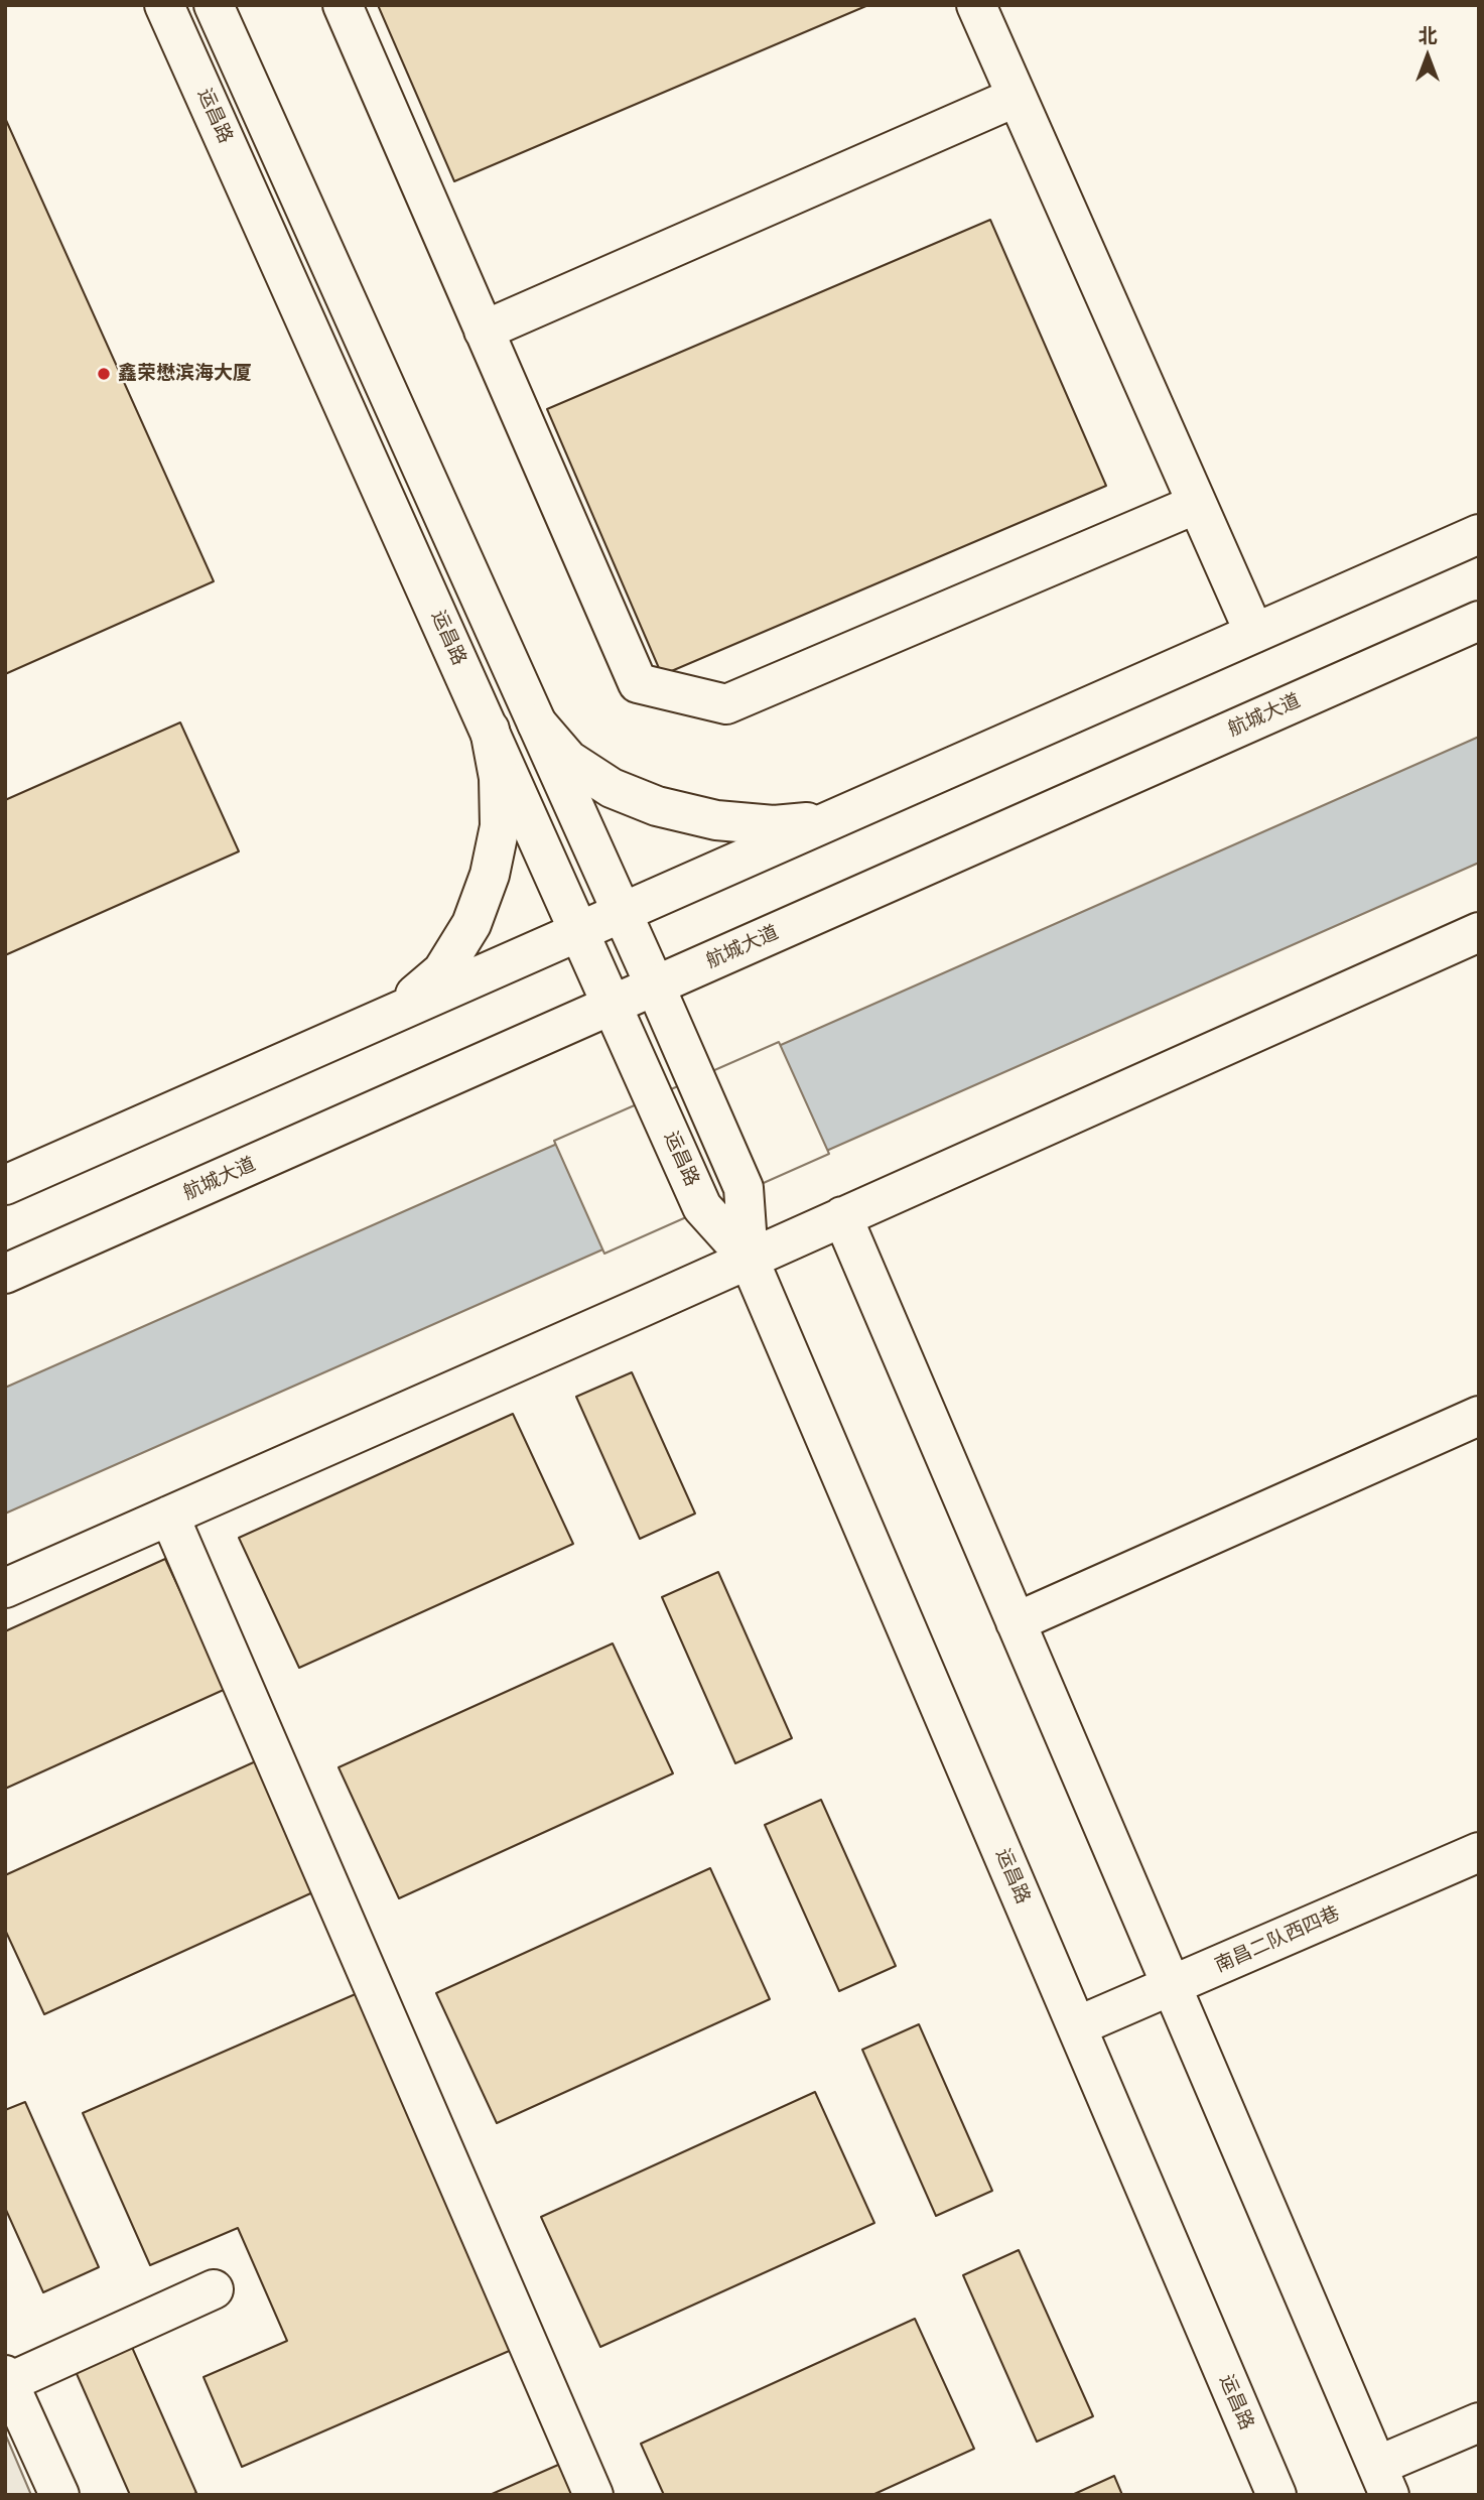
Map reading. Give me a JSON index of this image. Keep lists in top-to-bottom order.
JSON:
{
  "streets": {
    "street": ["运昌路", "航城大道", "南昌二队西四巷"]
  },
  "crossings": [
    ["运昌路", "航城大道"],
    ["运昌路", "南昌二队西四巷"]
  ],
  "places": ["鑫荣懋滨海大厦"],
  "north": "top"
}
